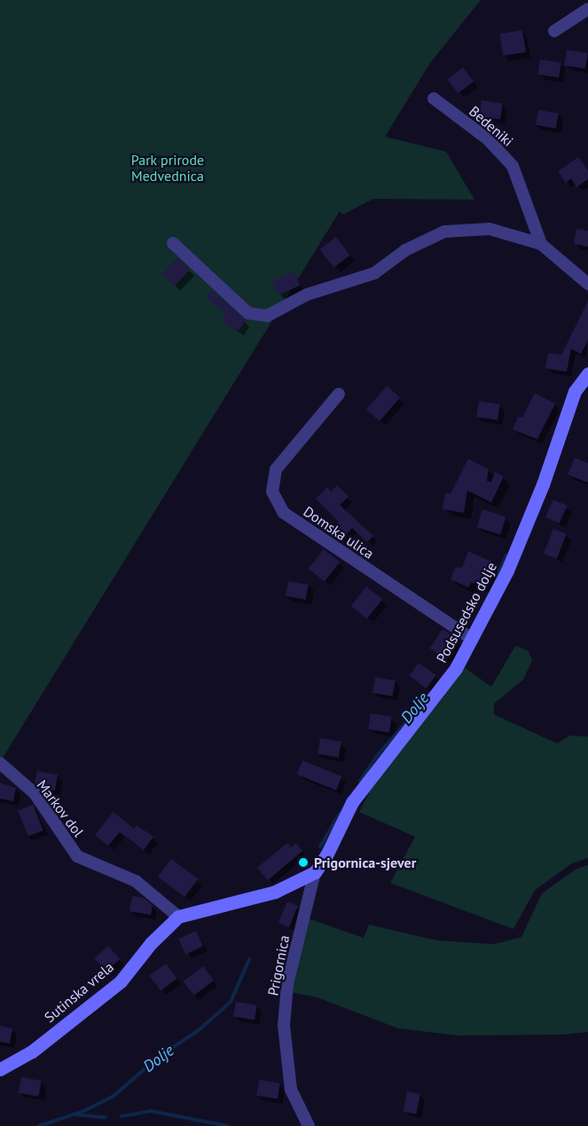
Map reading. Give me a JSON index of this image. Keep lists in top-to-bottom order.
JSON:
{
  "streets": {
    "street": [
      "Bedeniki",
      "Domska ulica",
      "Podsusedsko dolje",
      "Markov dol",
      "Prigornica",
      "Sutinska vrela"
    ]
  },
  "crossings": [
    ["Domska ulica", "Podsusedsko dolje"],
    ["Podsusedsko dolje", "Prigornica"],
    ["Podsusedsko dolje", "Sutinska vrela"],
    ["Markov dol", "Sutinska vrela"],
    ["Prigornica", "Sutinska vrela"]
  ],
  "water": ["Dolje"],
  "parks": ["Park prirode Medvednica"],
  "places": ["Prigornica-sjever"]
}
